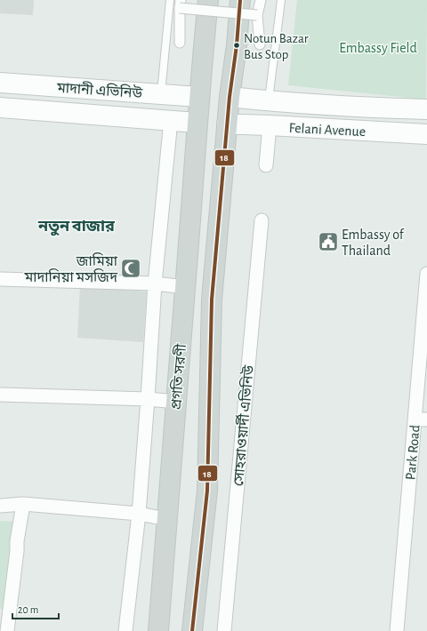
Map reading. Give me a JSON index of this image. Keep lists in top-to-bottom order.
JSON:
{
  "streets": {
    "main road": ["মাদানী এভিনিউ", "Felani Avenue", "প্রগতি সরণী"],
    "street": ["সোহরাওয়ার্দী এভিনিউ", "Park Road"]
  },
  "crossings": [
    ["মাদানী এভিনিউ", "প্রগতি সরণী"]
  ],
  "districts": ["নতুন বাজার"],
  "parks": ["Embassy Field"],
  "places": {
    "other": ["Notun Bazar Bus Stop"],
    "public building": ["Embassy of Thailand"],
    "mosque": ["জামিয়া মাদানিয়া মসজিদ"]
  },
  "lines": ["transit line 18"],
  "scale_bar": "20 m"
}
